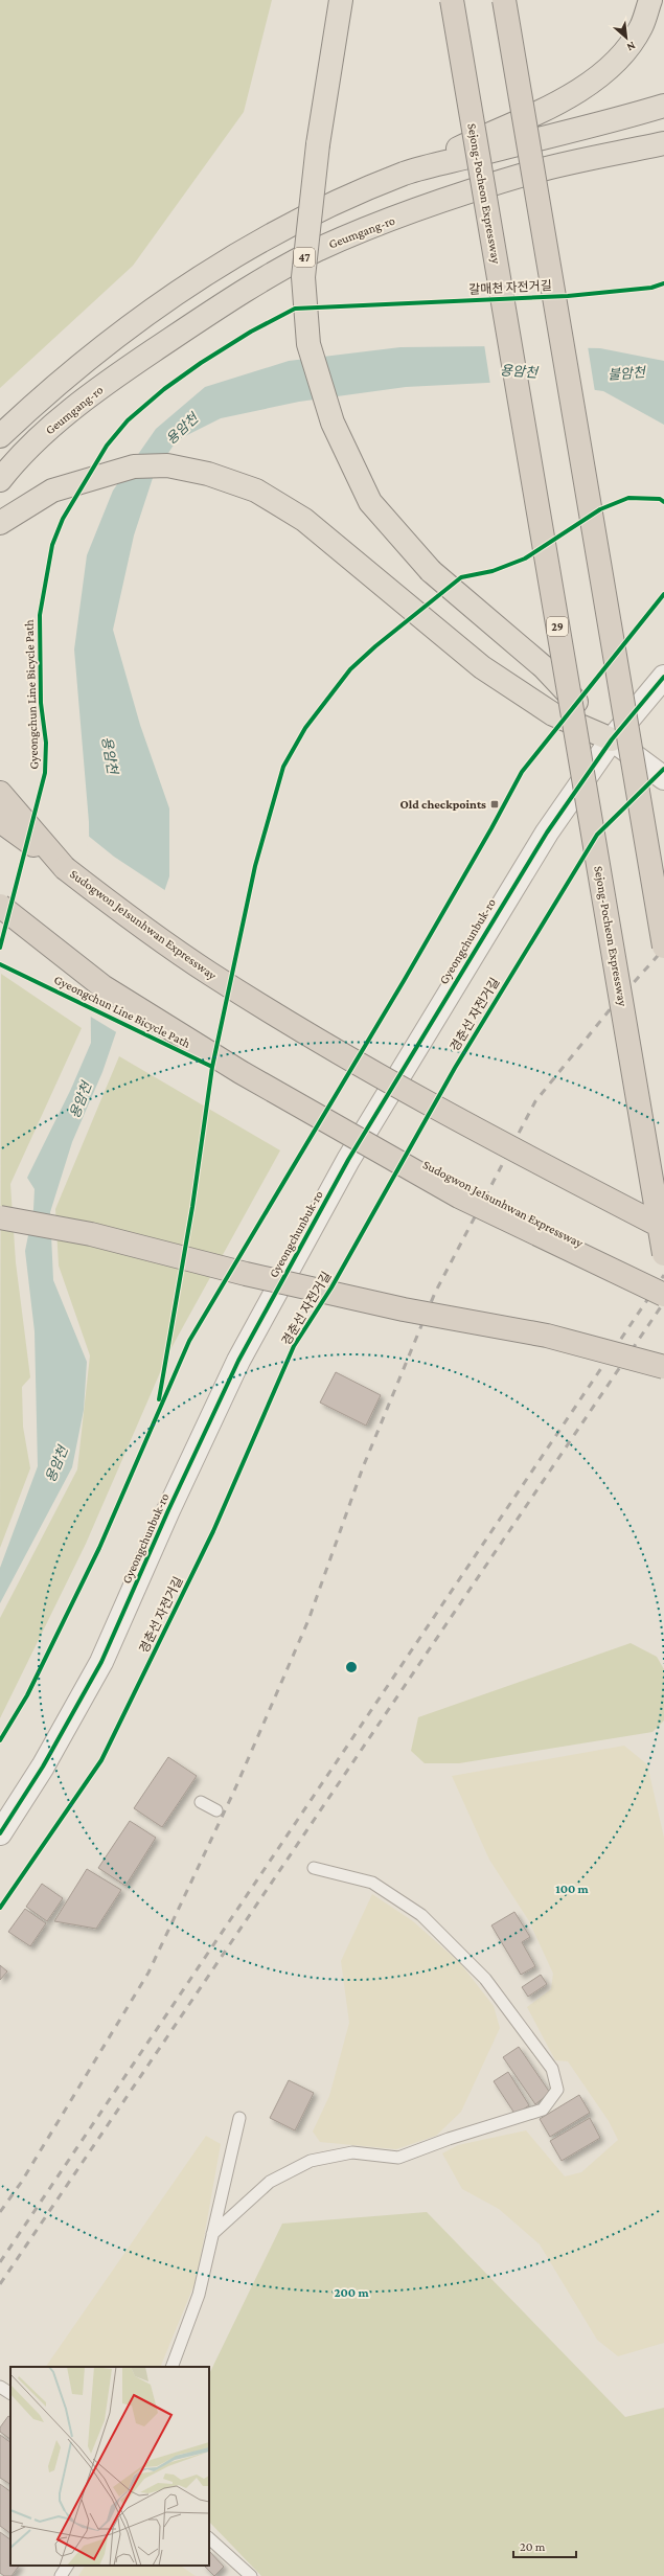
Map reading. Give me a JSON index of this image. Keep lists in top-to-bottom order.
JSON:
{
  "streets": {
    "highway": [
      "Sejong-Pocheon Expressway",
      "Geumgang-ro",
      "47",
      "29",
      "Sudogwon Je1sunhwan Expressway"
    ],
    "street": ["Gyeongchunbuk-ro"],
    "cycle path": ["갈매천 자전거길", "Gyeongchun Line Bicycle Path", "경춘선 자전거길"]
  },
  "water": ["용암천", "불암천"],
  "places": {
    "transit": ["Old checkpoints"]
  },
  "scale_bar": "20 m",
  "north": "bottom right",
  "rings": ["100 m", "200 m"]
}
